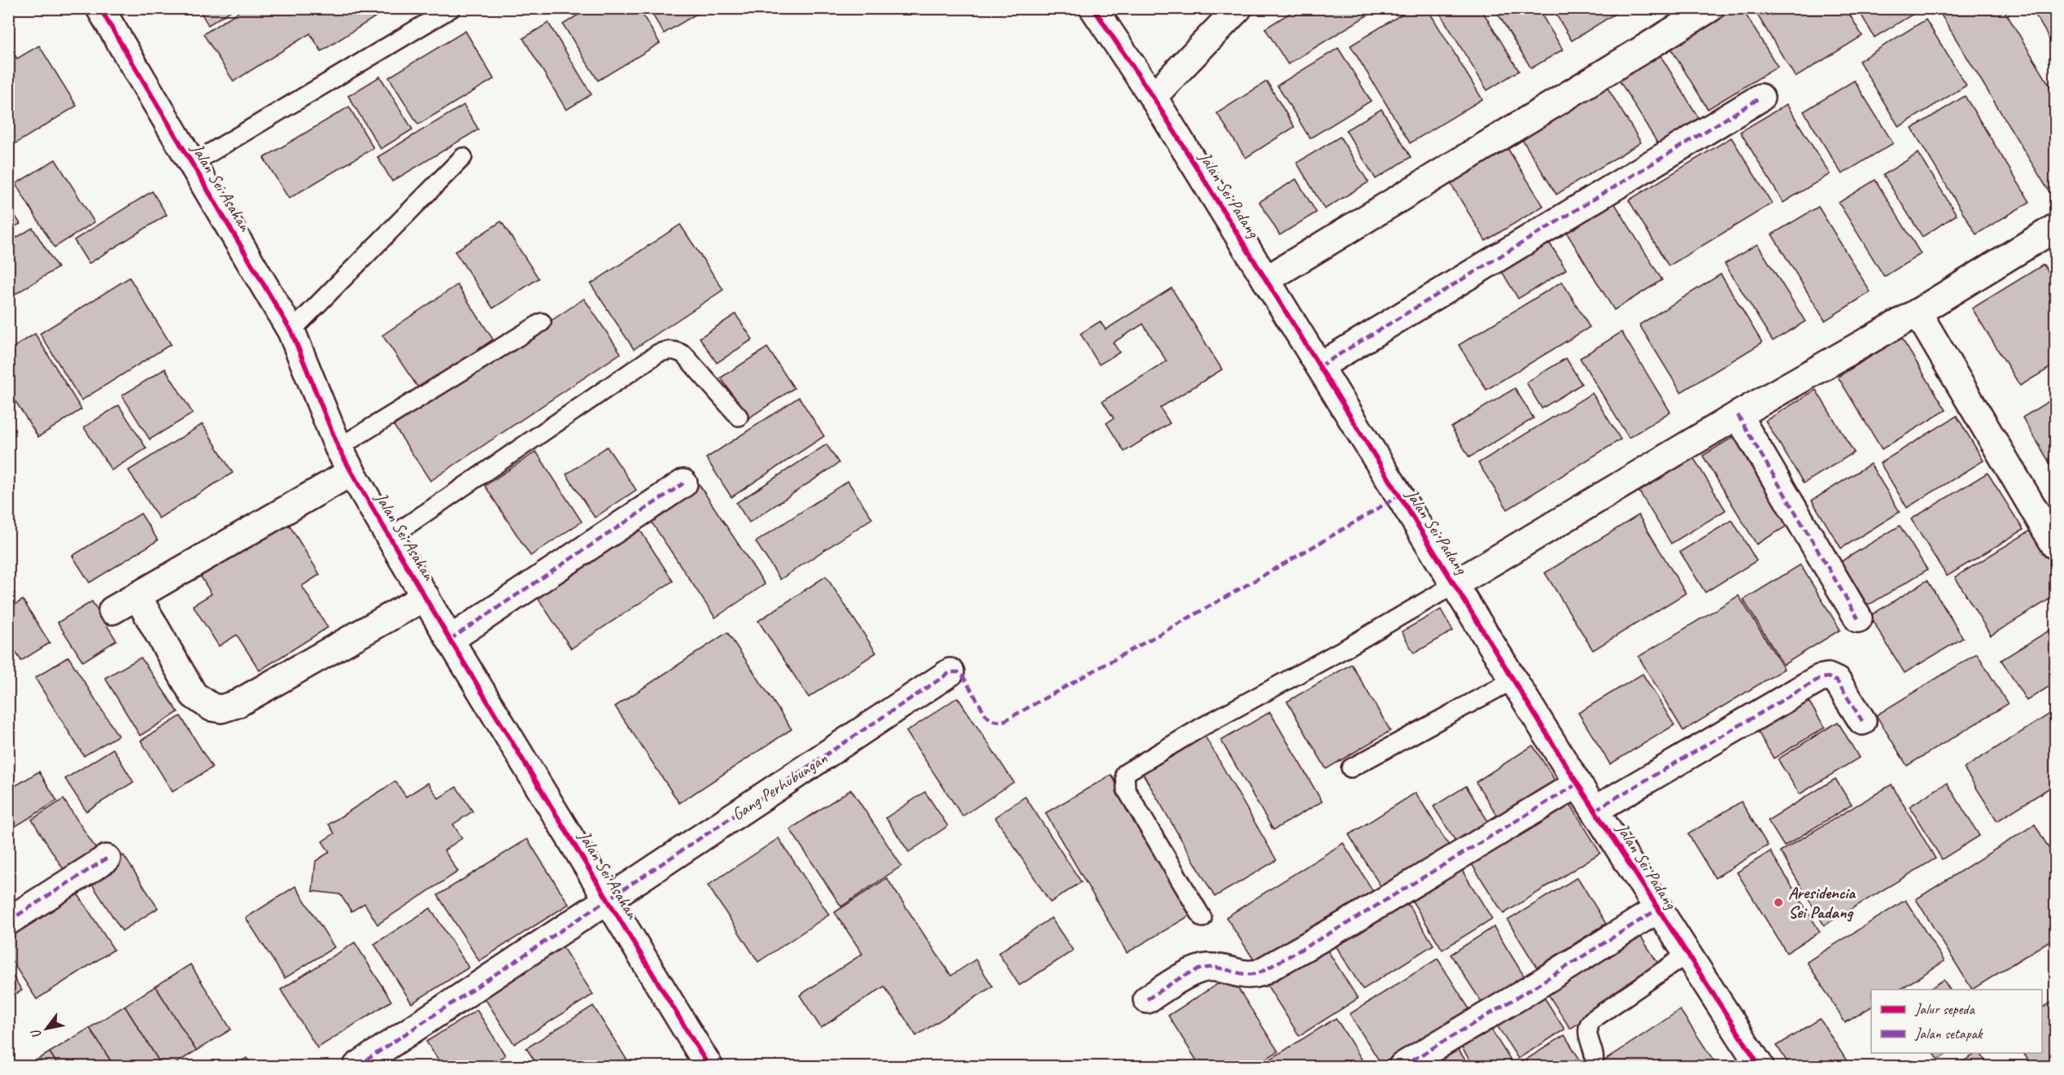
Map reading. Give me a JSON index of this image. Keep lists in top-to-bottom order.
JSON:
{
  "streets": {
    "street": ["Jalan Sei Asahan", "Jalan Sei Padang", "Gang Perhubungan"]
  },
  "crossings": [
    ["Jalan Sei Asahan", "Gang Perhubungan"]
  ],
  "places": ["Aresidencia Sei Padang"],
  "legend": ["Jalur sepeda", "Jalan setapak"],
  "north": "bottom left"
}
